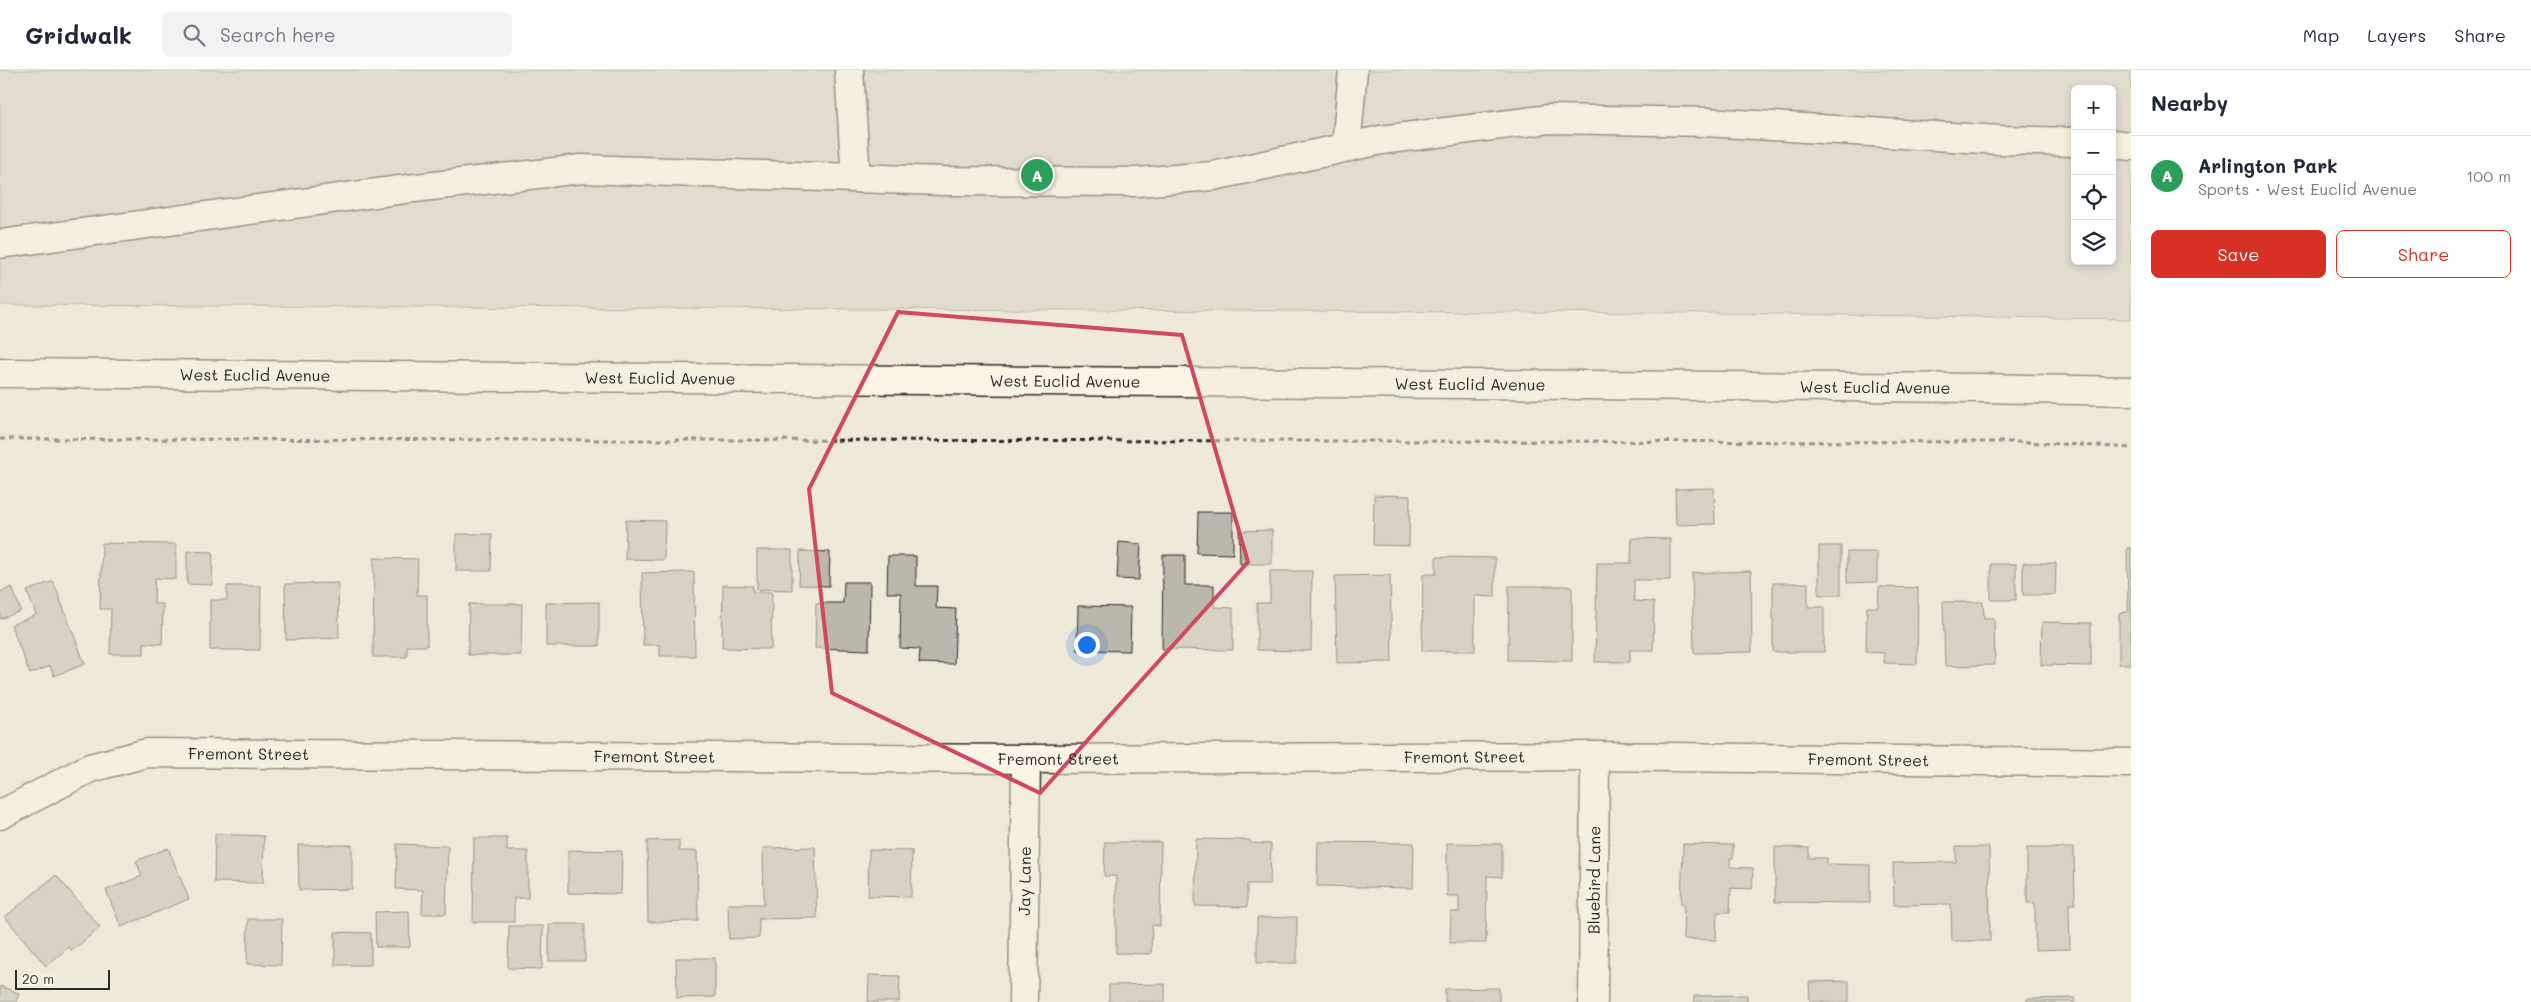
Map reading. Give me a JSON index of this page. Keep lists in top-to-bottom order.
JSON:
{
  "streets": {
    "street": [
      "West Euclid Avenue",
      "Fremont Street",
      "Bluebird Lane",
      "Jay Lane"
    ]
  },
  "crossings": [
    ["Fremont Street", "Bluebird Lane"],
    ["Fremont Street", "Jay Lane"]
  ],
  "scale_bar": "20 m",
  "page": {
    "header": "Gridwalk",
    "search": "Search here",
    "nav": ["Map", "Layers", "Share"],
    "heading": "Nearby",
    "map_buttons": ["+", "−"],
    "list": [
      {
        "mark": "A",
        "name": "Arlington Park",
        "note": "Sports · West Euclid Avenue",
        "value": "100 m"
      }
    ],
    "pins": "A",
    "buttons": ["Save", "Share"],
    "scale": "20 m"
  }
}
